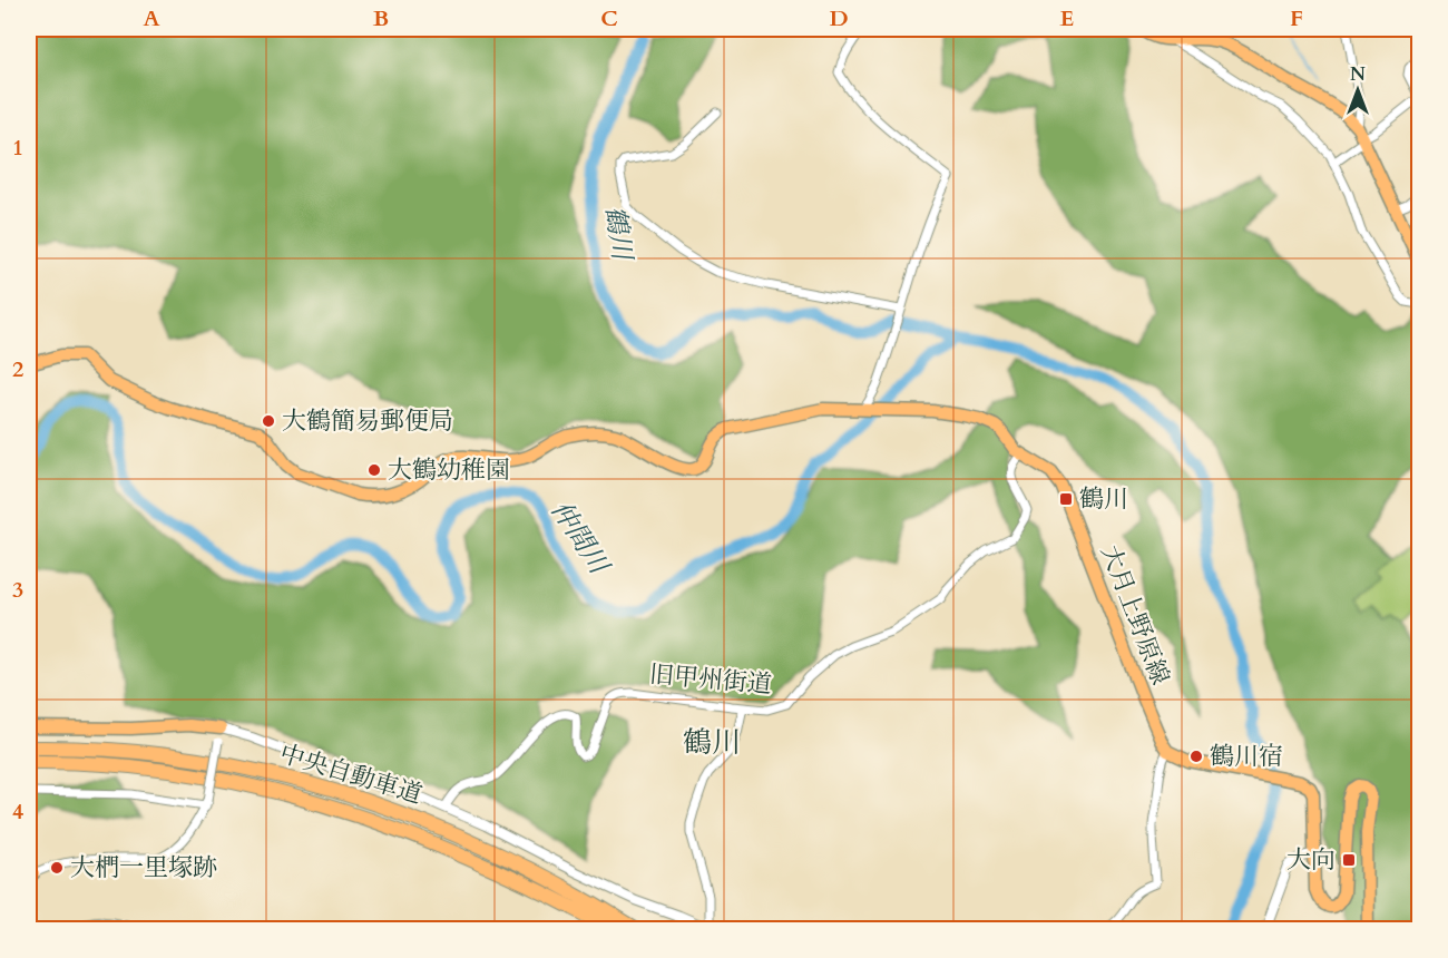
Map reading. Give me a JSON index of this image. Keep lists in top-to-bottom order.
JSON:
{
  "streets": {
    "highway": ["中央自動車道"],
    "main road": ["大月上野原線"],
    "street": ["旧甲州街道"]
  },
  "crossings": [
    ["大月上野原線", "旧甲州街道"]
  ],
  "districts": ["鶴川"],
  "water": ["鶴川", "仲間川"],
  "places": {
    "other": [
      "大鶴簡易郵便局",
      "大鶴幼稚園",
      "鶴川宿",
      "大椚一里塚跡"
    ],
    "transit": ["鶴川", "大向"]
  },
  "north": "top",
  "grid": {
    "columns": [
      "A",
      "B",
      "C",
      "D",
      "E",
      "F"
    ],
    "rows": [
      "1",
      "2",
      "3",
      "4"
    ]
  }
}
